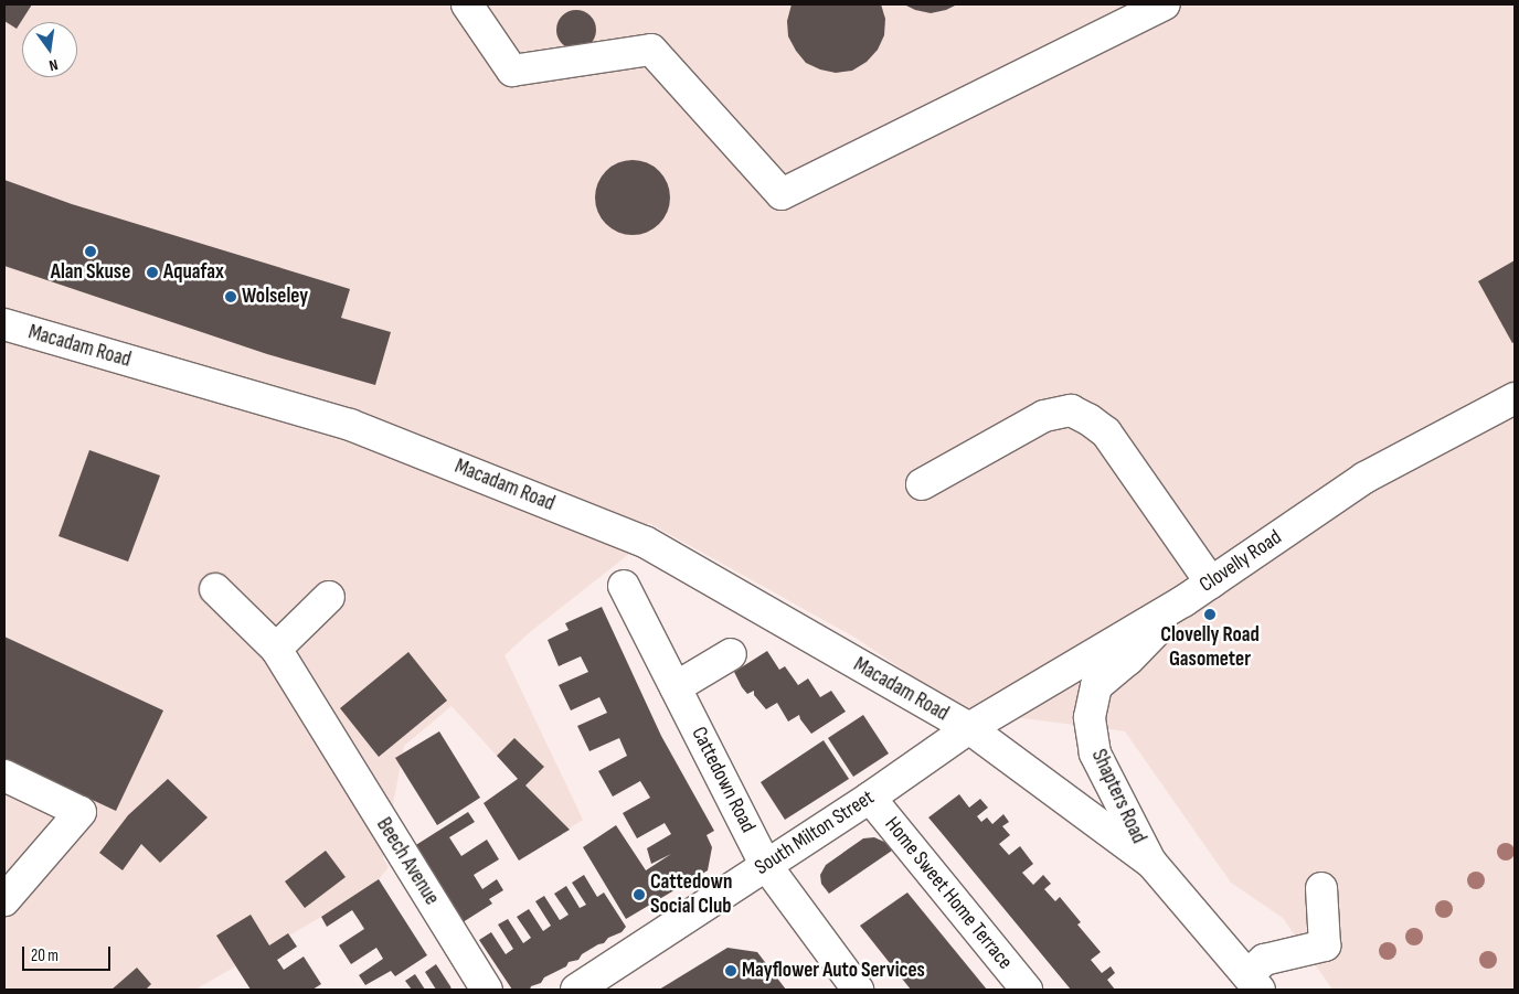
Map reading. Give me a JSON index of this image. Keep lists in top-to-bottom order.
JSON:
{
  "streets": {
    "street": [
      "Macadam Road",
      "Clovelly Road",
      "Cattedown Road",
      "Shapters Road",
      "South Milton Street",
      "Beech Avenue",
      "Home Sweet Home Terrace"
    ]
  },
  "crossings": [
    ["Macadam Road", "Clovelly Road"],
    ["Macadam Road", "Shapters Road"],
    ["Macadam Road", "South Milton Street"],
    ["Clovelly Road", "Shapters Road"],
    ["Clovelly Road", "South Milton Street"],
    ["Cattedown Road", "South Milton Street"],
    ["Shapters Road", "South Milton Street"],
    ["South Milton Street", "Home Sweet Home Terrace"]
  ],
  "places": [
    "Alan Skuse",
    "Aquafax",
    "Wolseley",
    "Clovelly Road Gasometer",
    "Cattedown Social Club",
    "Mayflower Auto Services"
  ],
  "scale_bar": "20 m",
  "north": "bottom"
}
